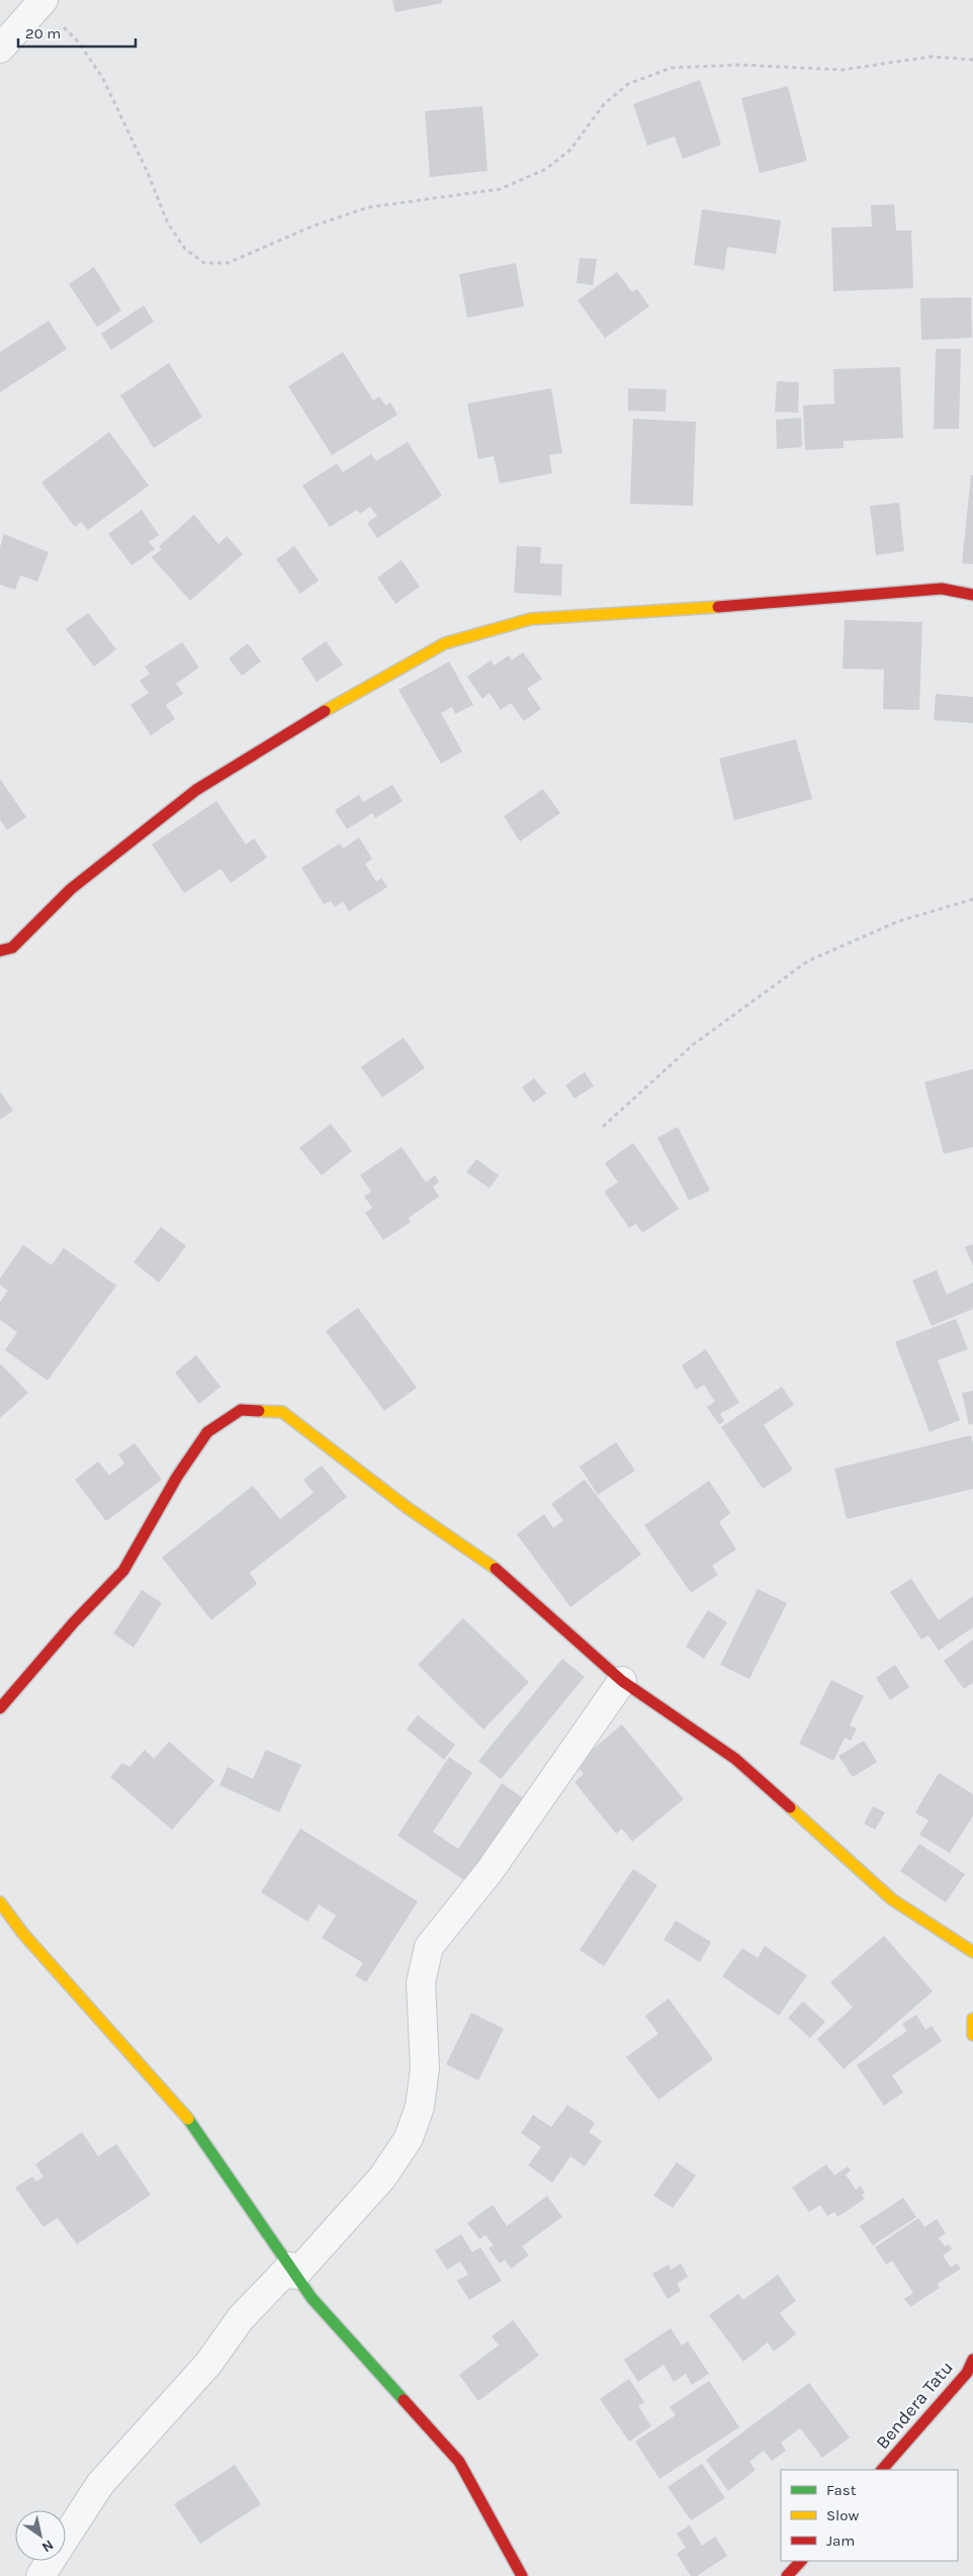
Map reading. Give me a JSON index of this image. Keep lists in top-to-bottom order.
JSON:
{
  "streets": {
    "street": ["Bendera Tatu"]
  },
  "legend": ["Fast", "Slow", "Jam"],
  "scale_bar": "20 m",
  "north": "bottom right"
}
